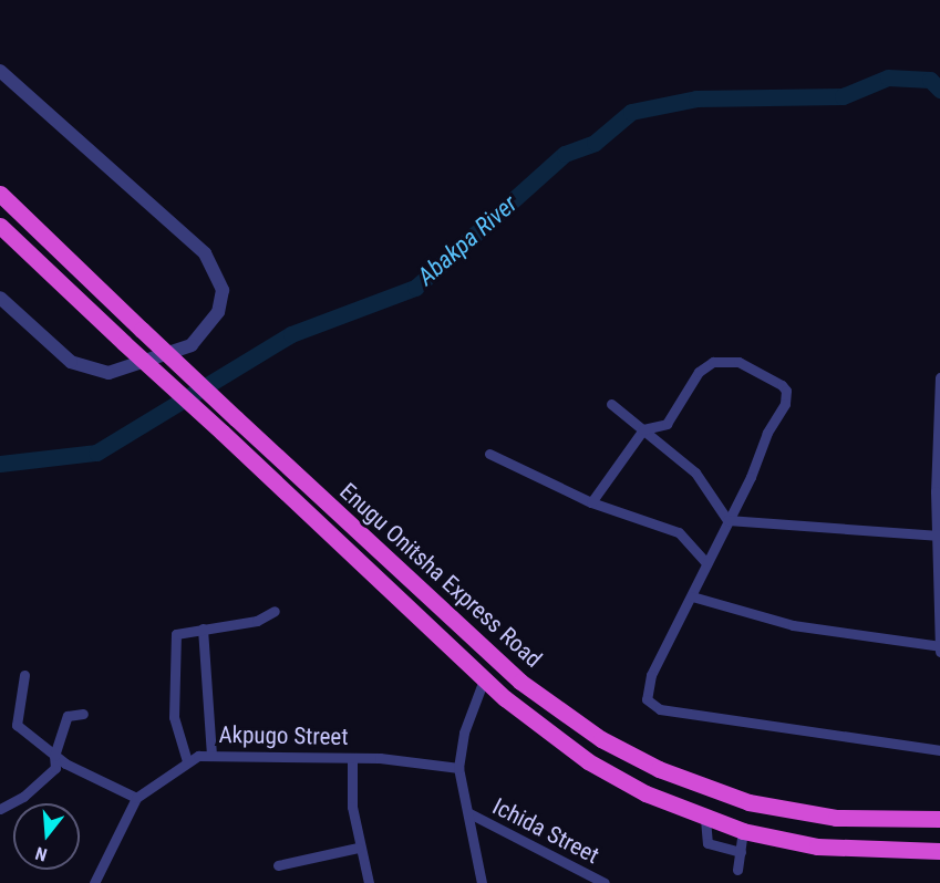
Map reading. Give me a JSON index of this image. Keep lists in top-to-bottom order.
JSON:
{
  "streets": {
    "highway": ["Enugu Onitsha Express Road"],
    "street": ["Akpugo Street", "Ichida Street"]
  },
  "water": ["Abakpa River"],
  "north": "bottom"
}
